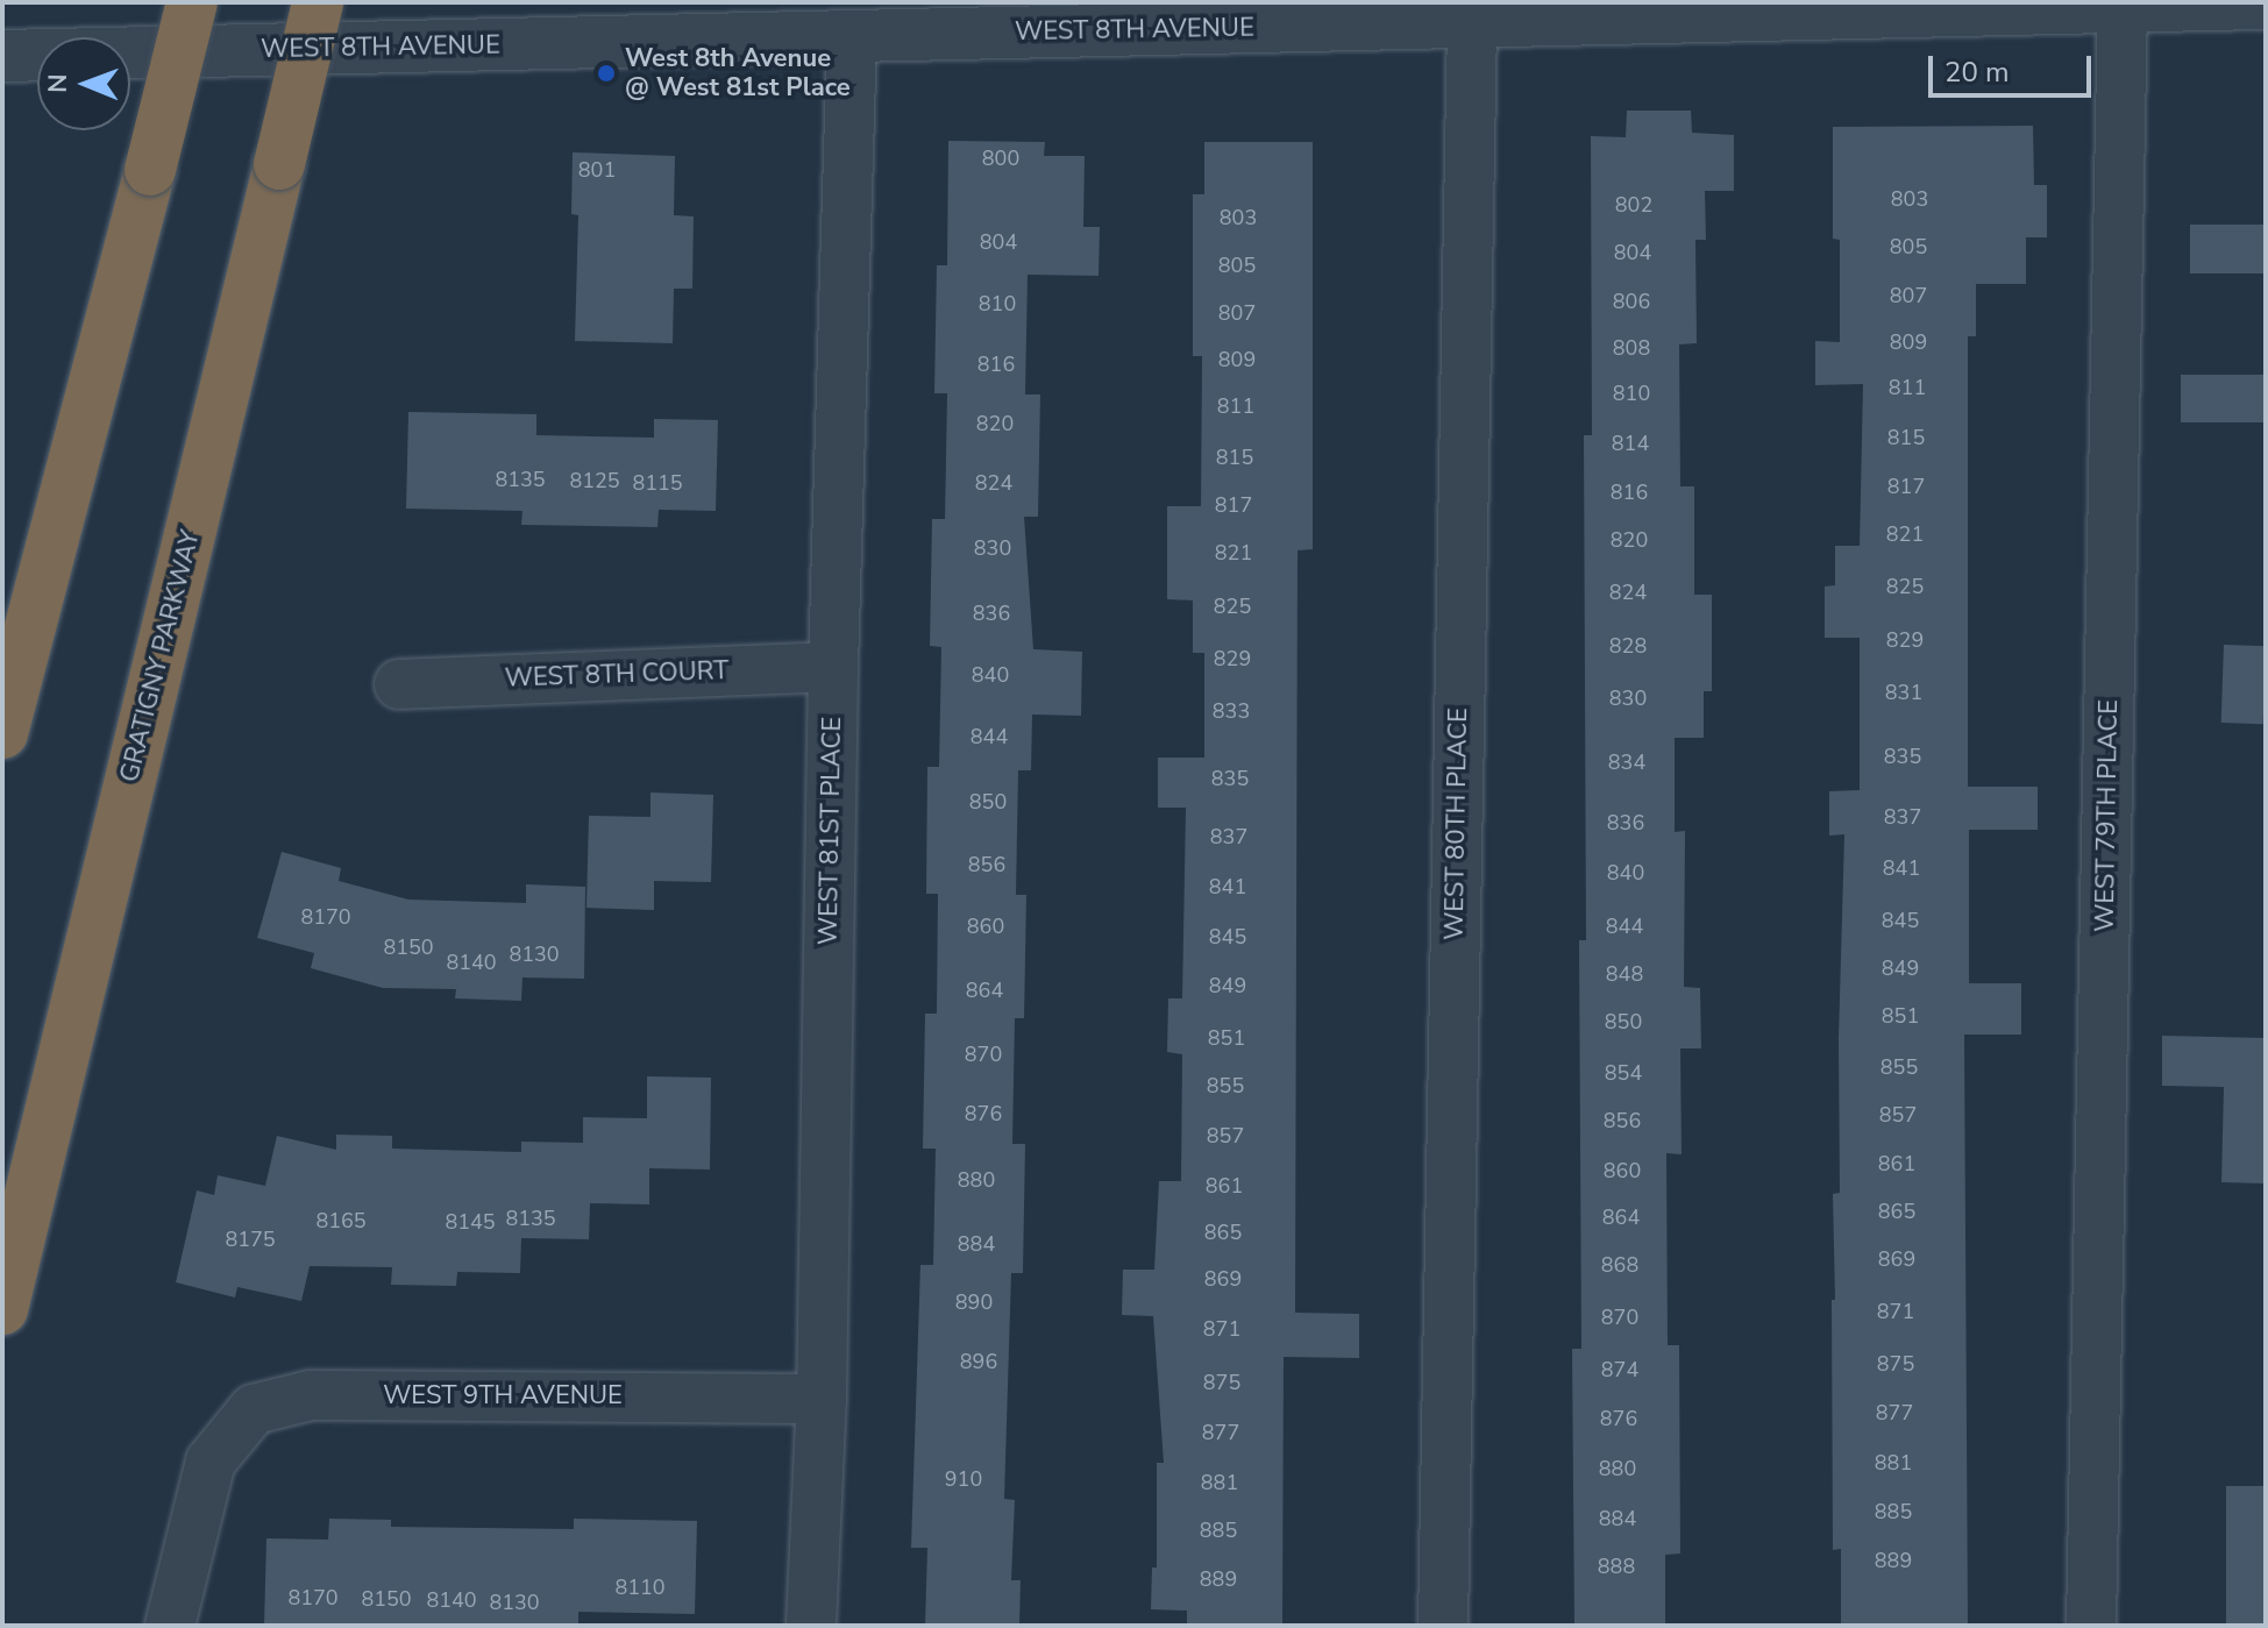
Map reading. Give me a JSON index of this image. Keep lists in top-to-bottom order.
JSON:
{
  "streets": {
    "highway": ["GRATIGNY PARKWAY"],
    "street": [
      "WEST 8TH AVENUE",
      "WEST 8TH COURT",
      "WEST 79TH PLACE",
      "WEST 80TH PLACE",
      "WEST 81ST PLACE",
      "WEST 9TH AVENUE"
    ]
  },
  "crossings": [
    ["WEST 8TH AVENUE", "WEST 79TH PLACE"],
    ["WEST 8TH AVENUE", "WEST 80TH PLACE"],
    ["WEST 8TH AVENUE", "WEST 81ST PLACE"],
    ["WEST 8TH COURT", "WEST 81ST PLACE"],
    ["WEST 81ST PLACE", "WEST 9TH AVENUE"]
  ],
  "places": ["West 8th Avenue @ West 81st Place"],
  "house_numbers": [
    "800",
    "801",
    "803",
    "802",
    "803",
    "804",
    "805",
    "804",
    "805",
    "807",
    "806",
    "810",
    "807",
    "809",
    "808",
    "809",
    "816",
    "811",
    "810",
    "811",
    "820",
    "815",
    "814",
    "815",
    "8135",
    "8125",
    "8115",
    "824",
    "817",
    "816",
    "817",
    "821",
    "820",
    "830",
    "821",
    "825",
    "824",
    "825",
    "836",
    "829",
    "828",
    "829",
    "840",
    "831",
    "830",
    "833",
    "844",
    "835",
    "834",
    "835",
    "850",
    "837",
    "836",
    "837",
    "856",
    "841",
    "840",
    "841",
    "8170",
    "845",
    "860",
    "844",
    "845",
    "8150",
    "8130",
    "8140",
    "849",
    "848",
    "849",
    "864",
    "851",
    "850",
    "851",
    "870",
    "855",
    "854",
    "855",
    "876",
    "857",
    "856",
    "857",
    "861",
    "860",
    "880",
    "861",
    "865",
    "864",
    "8135",
    "8165",
    "8145",
    "865",
    "8175",
    "884",
    "869",
    "868",
    "869",
    "890",
    "871",
    "870",
    "871",
    "896",
    "875",
    "874",
    "875",
    "877",
    "876",
    "877",
    "881",
    "880",
    "910",
    "881",
    "885",
    "884",
    "885",
    "889",
    "888",
    "889",
    "8110",
    "8170",
    "8150",
    "8140",
    "8130"
  ],
  "scale_bar": "20 m",
  "north": "left"
}
